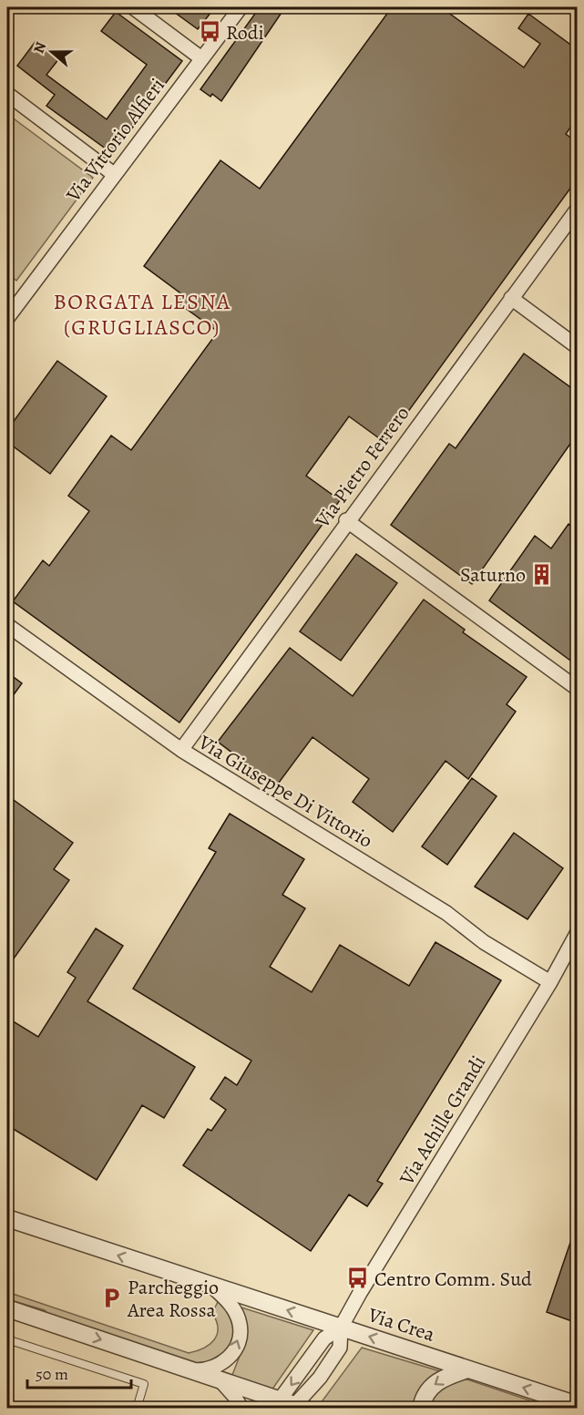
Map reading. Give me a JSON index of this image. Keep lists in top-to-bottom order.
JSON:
{
  "streets": {
    "street": [
      "Via Vittorio Alfieri",
      "Via Pietro Ferrero",
      "Via Giuseppe Di Vittorio",
      "Via Achille Grandi",
      "Via Crea"
    ]
  },
  "crossings": [
    ["Via Pietro Ferrero", "Via Giuseppe Di Vittorio"],
    ["Via Giuseppe Di Vittorio", "Via Achille Grandi"],
    ["Via Achille Grandi", "Via Crea"]
  ],
  "districts": ["BORGATA LESNA (GRUGLIASCO)"],
  "places": {
    "bus stop": ["Rodi", "Centro Comm. Sud"],
    "building": ["Saturno"],
    "parking": ["Parcheggio Area Rossa"]
  },
  "scale_bar": "50 m",
  "north": "left"
}
